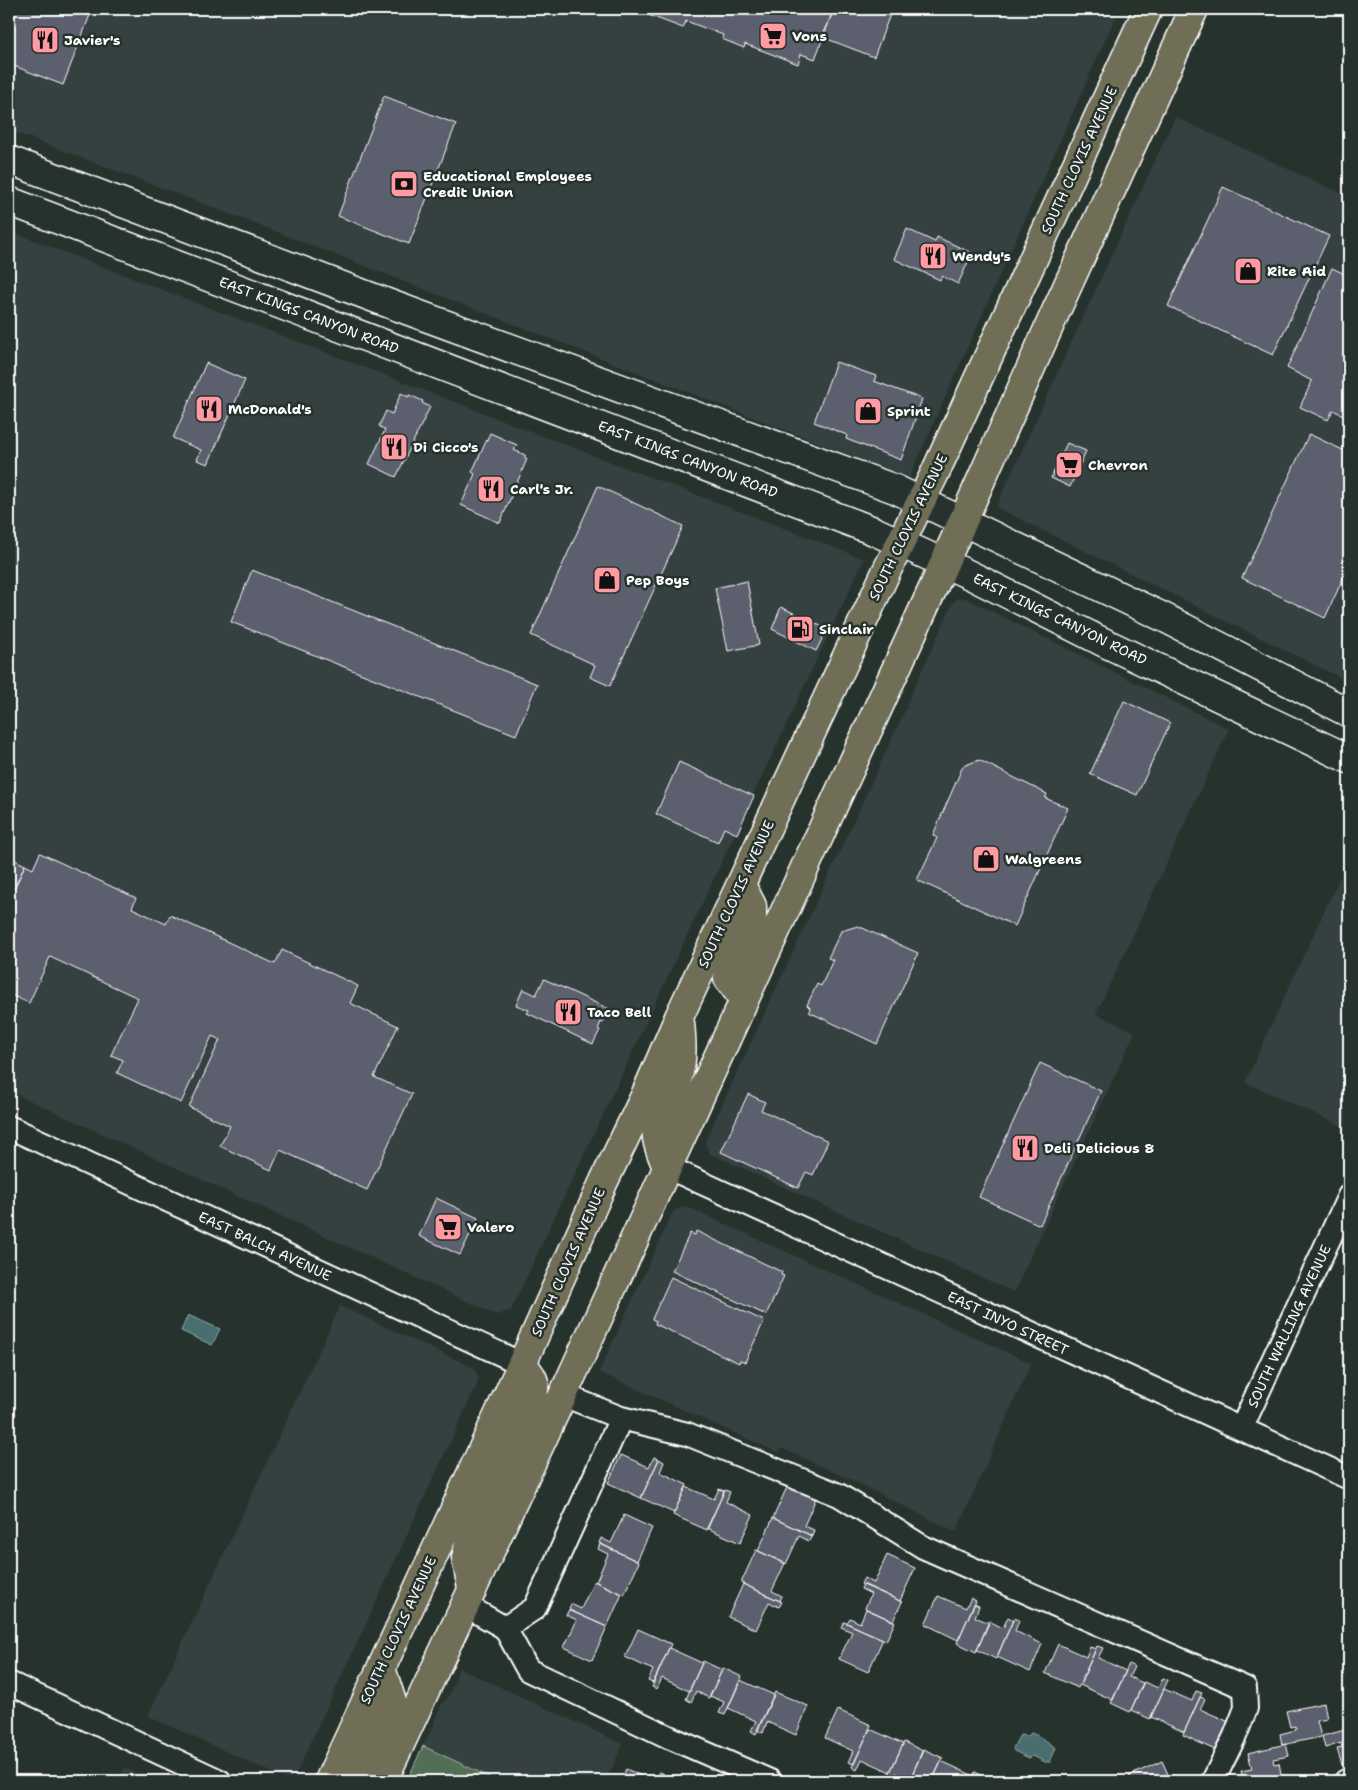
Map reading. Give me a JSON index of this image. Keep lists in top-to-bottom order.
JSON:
{
  "streets": {
    "main road": ["SOUTH CLOVIS AVENUE", "EAST KINGS CANYON ROAD"],
    "street": ["EAST BALCH AVENUE", "EAST INYO STREET", "SOUTH WALLING AVENUE"]
  },
  "crossings": [
    ["SOUTH CLOVIS AVENUE", "EAST KINGS CANYON ROAD"],
    ["SOUTH CLOVIS AVENUE", "EAST BALCH AVENUE"],
    ["EAST INYO STREET", "SOUTH WALLING AVENUE"]
  ],
  "places": {
    "supermarket": ["Vons", "Chevron", "Valero"],
    "restaurant": [
      "Javier's",
      "Wendy's",
      "McDonald's",
      "Di Cicco's",
      "Carl's Jr.",
      "Taco Bell",
      "Deli Delicious 8"
    ],
    "bank": ["Educational Employees Credit Union"],
    "shop": [
      "Rite Aid",
      "Sprint",
      "Pep Boys",
      "Walgreens"
    ],
    "fuel station": ["Sinclair"]
  }
}
